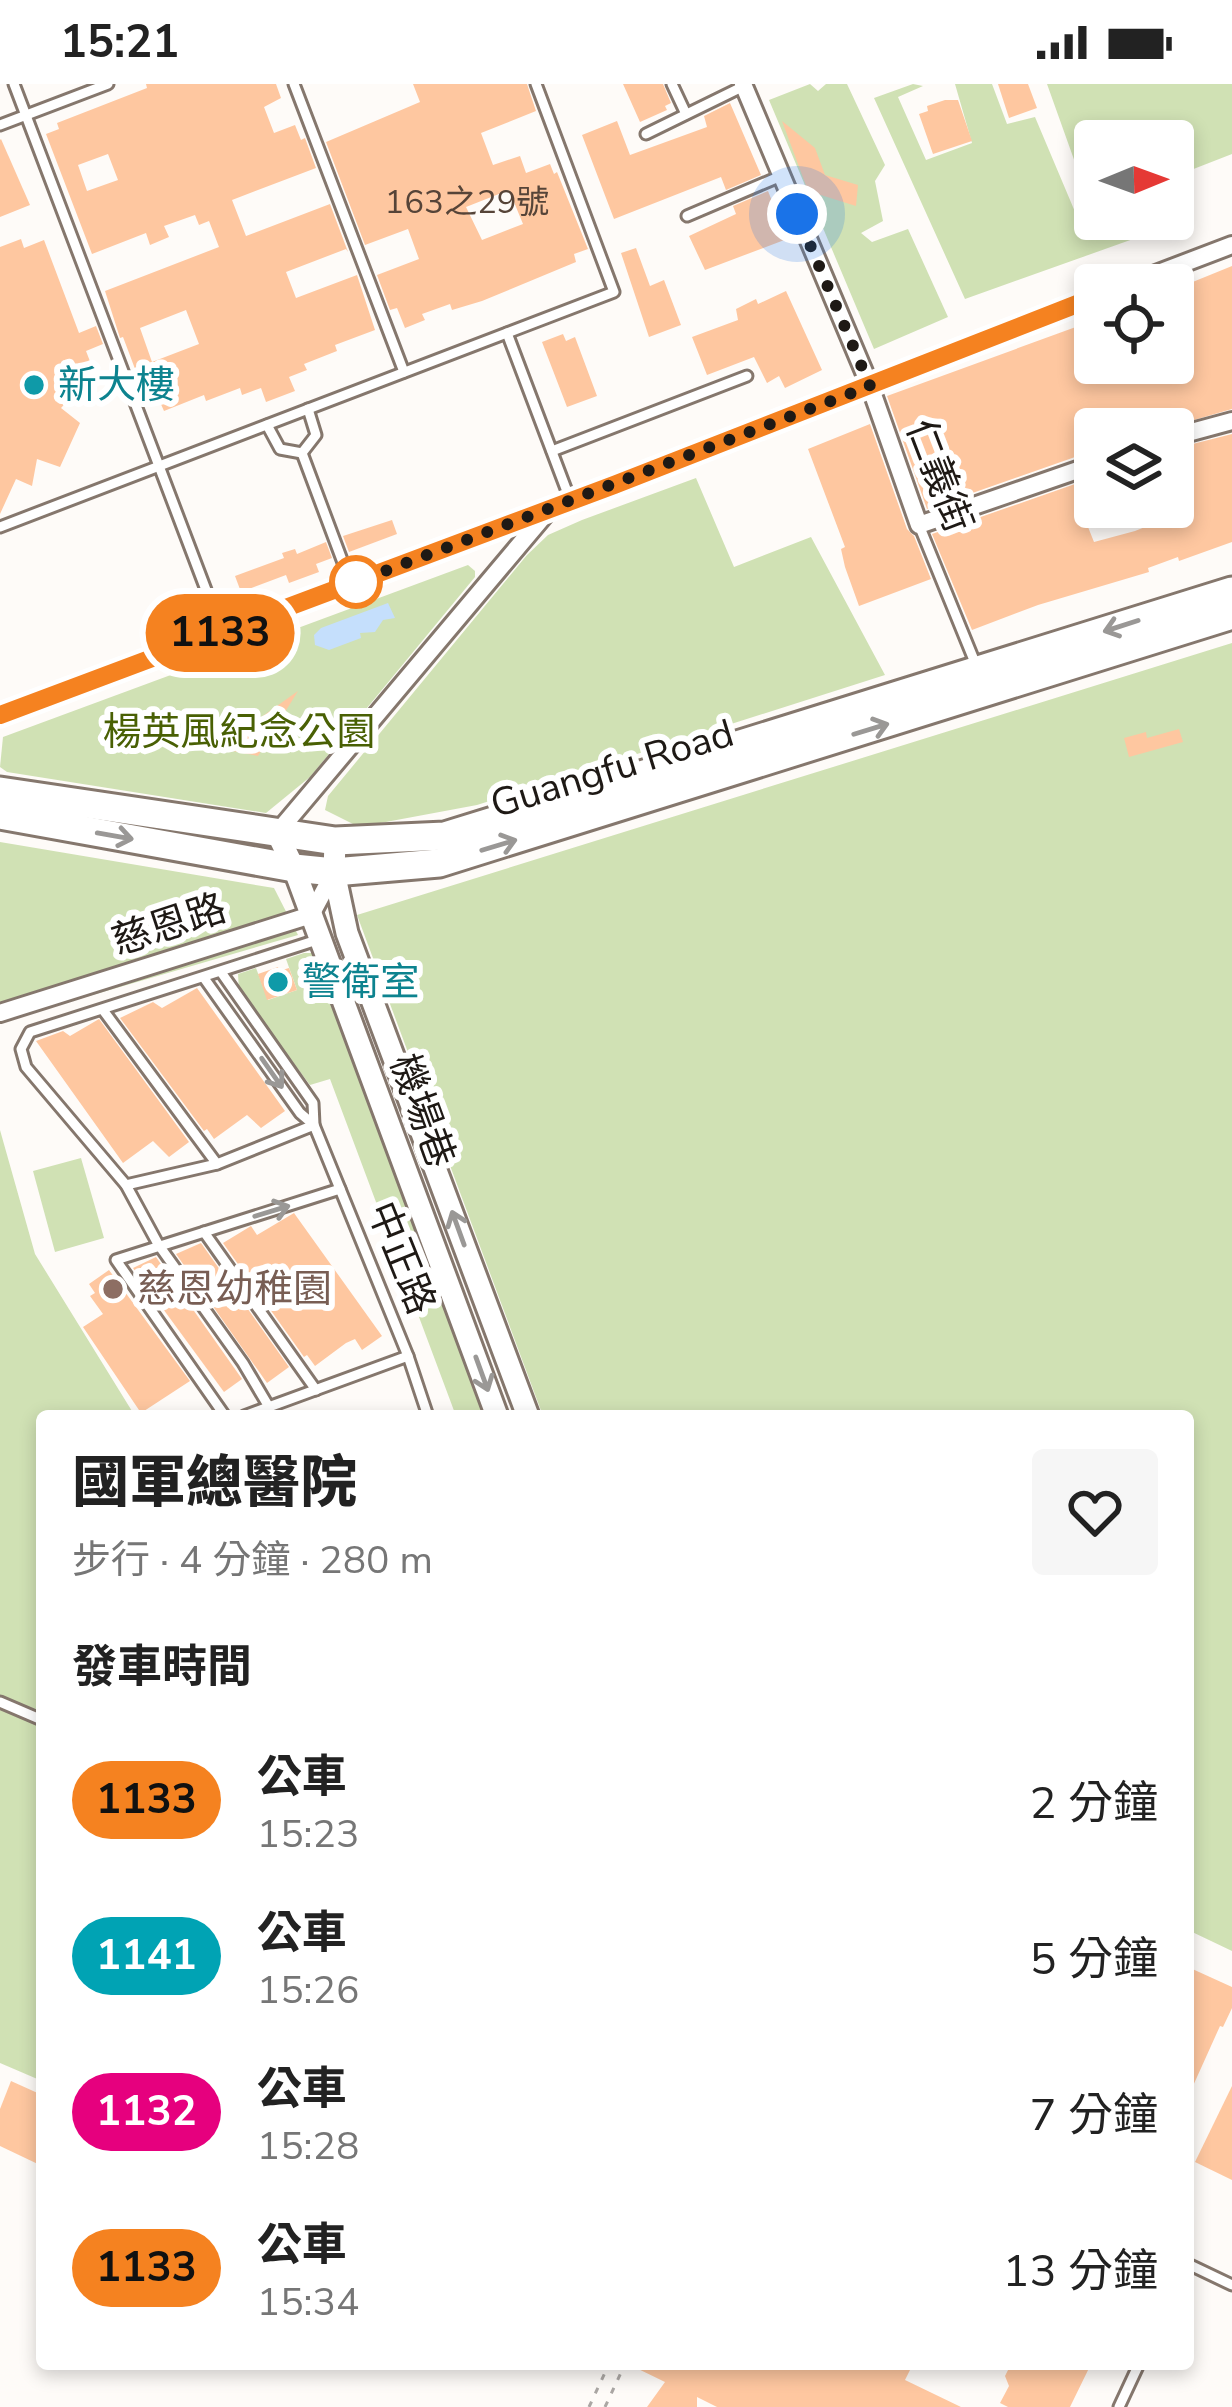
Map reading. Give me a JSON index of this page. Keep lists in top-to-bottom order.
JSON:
{
  "streets": {
    "main road": ["Guangfu Road"],
    "street": ["仁義街", "慈恩路", "機場巷"],
    "lane": ["中正路"]
  },
  "crossings": [
    ["仁義街", "Guangfu Road"],
    ["Guangfu Road", "機場巷"],
    ["慈恩路", "機場巷"]
  ],
  "parks": ["楊英風紀念公園"],
  "places": ["新大樓", "警衛室", "慈恩幼稚園"],
  "lines": ["bus line 1133"],
  "house_numbers": ["163之29號"],
  "north": "right",
  "page": {
    "status": "15:21",
    "on_map": "1133",
    "heading": [
      ["國軍總醫院", "步行 · 4 分鐘 · 280 m"],
      "發車時間"
    ],
    "list": [
      {
        "mark": "1133",
        "name": "公車",
        "note": "15:23",
        "value": "2 分鐘"
      },
      {
        "mark": "1141",
        "name": "公車",
        "note": "15:26",
        "value": "5 分鐘"
      },
      {
        "mark": "1132",
        "name": "公車",
        "note": "15:28",
        "value": "7 分鐘"
      },
      {
        "mark": "1133",
        "name": "公車",
        "note": "15:34",
        "value": "13 分鐘"
      }
    ]
  }
}
